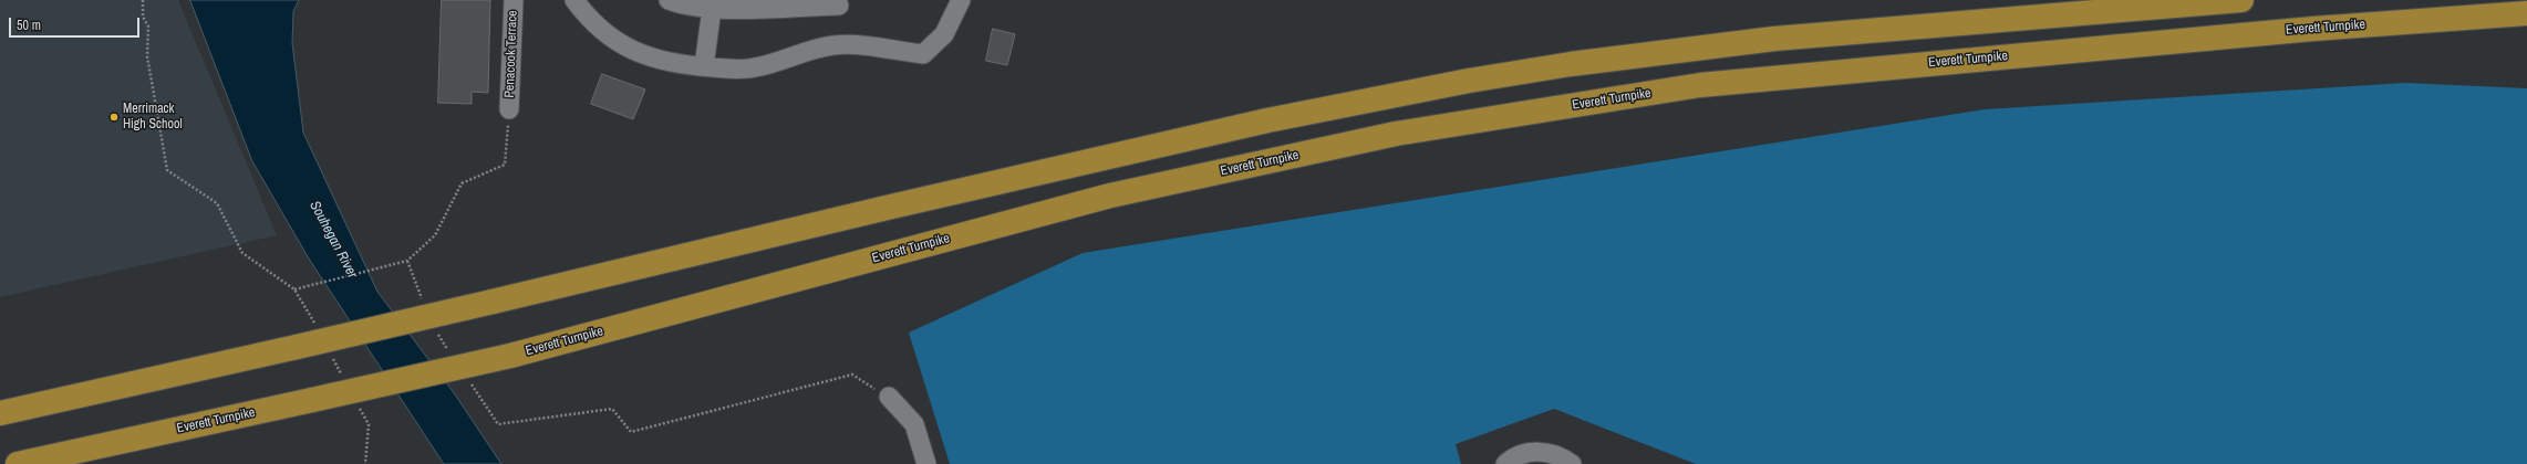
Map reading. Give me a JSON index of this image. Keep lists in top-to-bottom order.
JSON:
{
  "streets": {
    "highway": ["Everett Turnpike"],
    "street": ["Penacook Terrace"]
  },
  "water": ["Souhegan River"],
  "places": ["Merrimack High School"],
  "scale_bar": "50 m"
}
